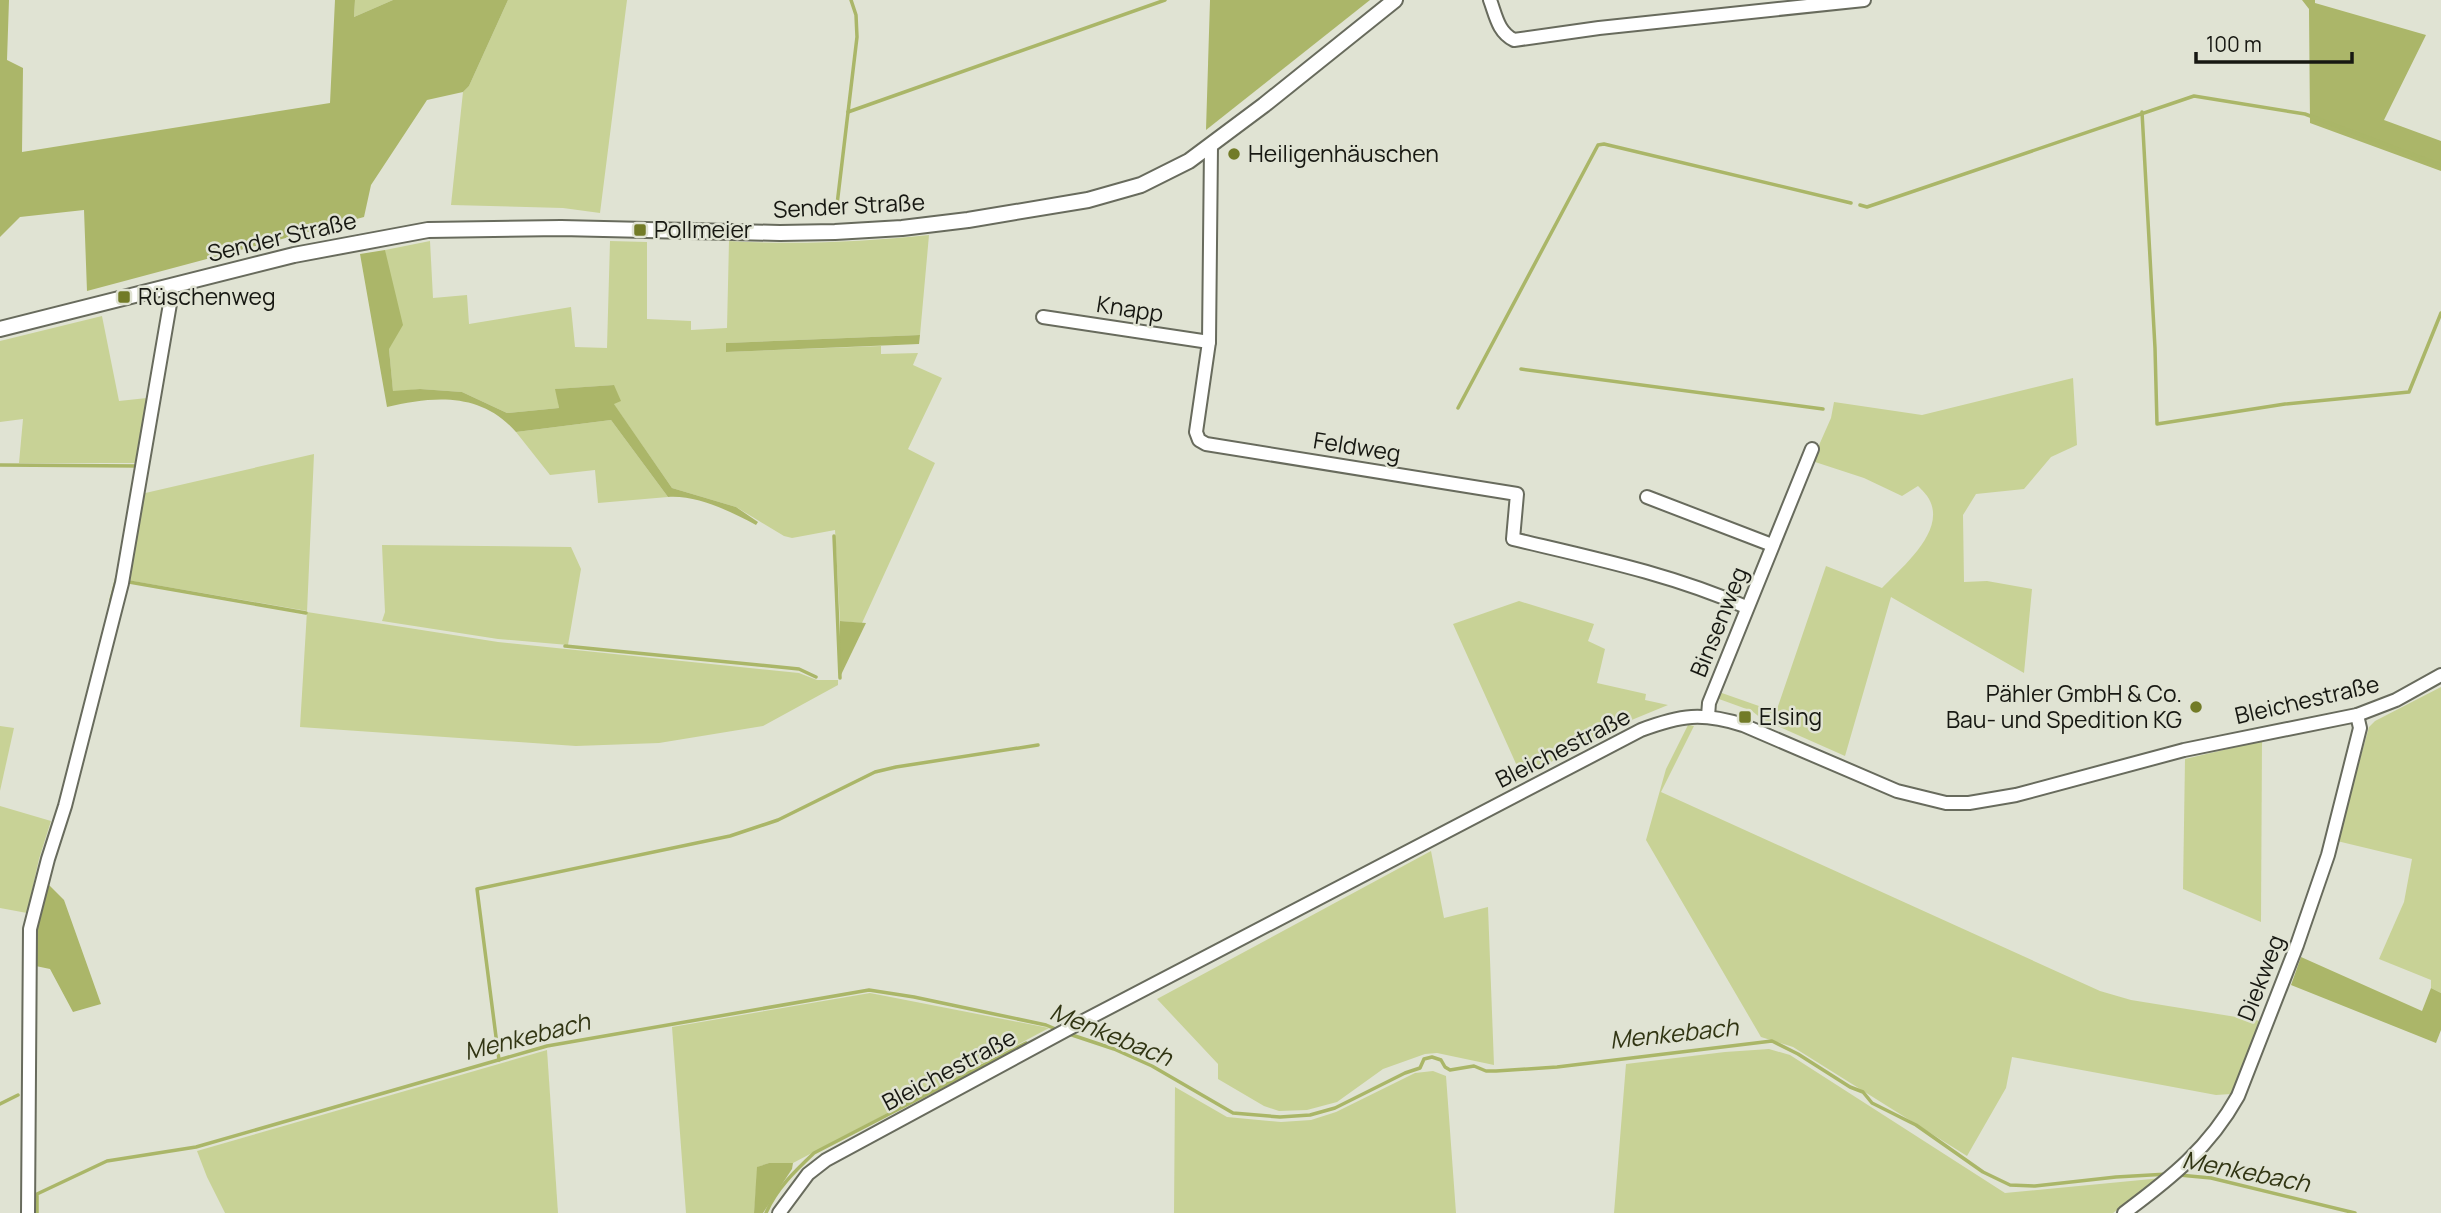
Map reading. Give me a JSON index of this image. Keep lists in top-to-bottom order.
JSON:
{
  "streets": {
    "main road": ["Sender Straße"],
    "street": [
      "Knapp",
      "Feldweg",
      "Binsenweg",
      "Bleichestraße",
      "Diekweg"
    ]
  },
  "crossings": [
    ["Sender Straße", "Feldweg"],
    ["Knapp", "Feldweg"],
    ["Feldweg", "Binsenweg"],
    ["Binsenweg", "Bleichestraße"],
    ["Bleichestraße", "Diekweg"]
  ],
  "water": ["Menkebach"],
  "places": {
    "other": ["Heiligenhäuschen", "Pähler GmbH & Co. Bau- und Spedition KG"],
    "transit": ["Pollmeier", "Rüschenweg", "Elsing"]
  },
  "scale_bar": "100 m"
}
